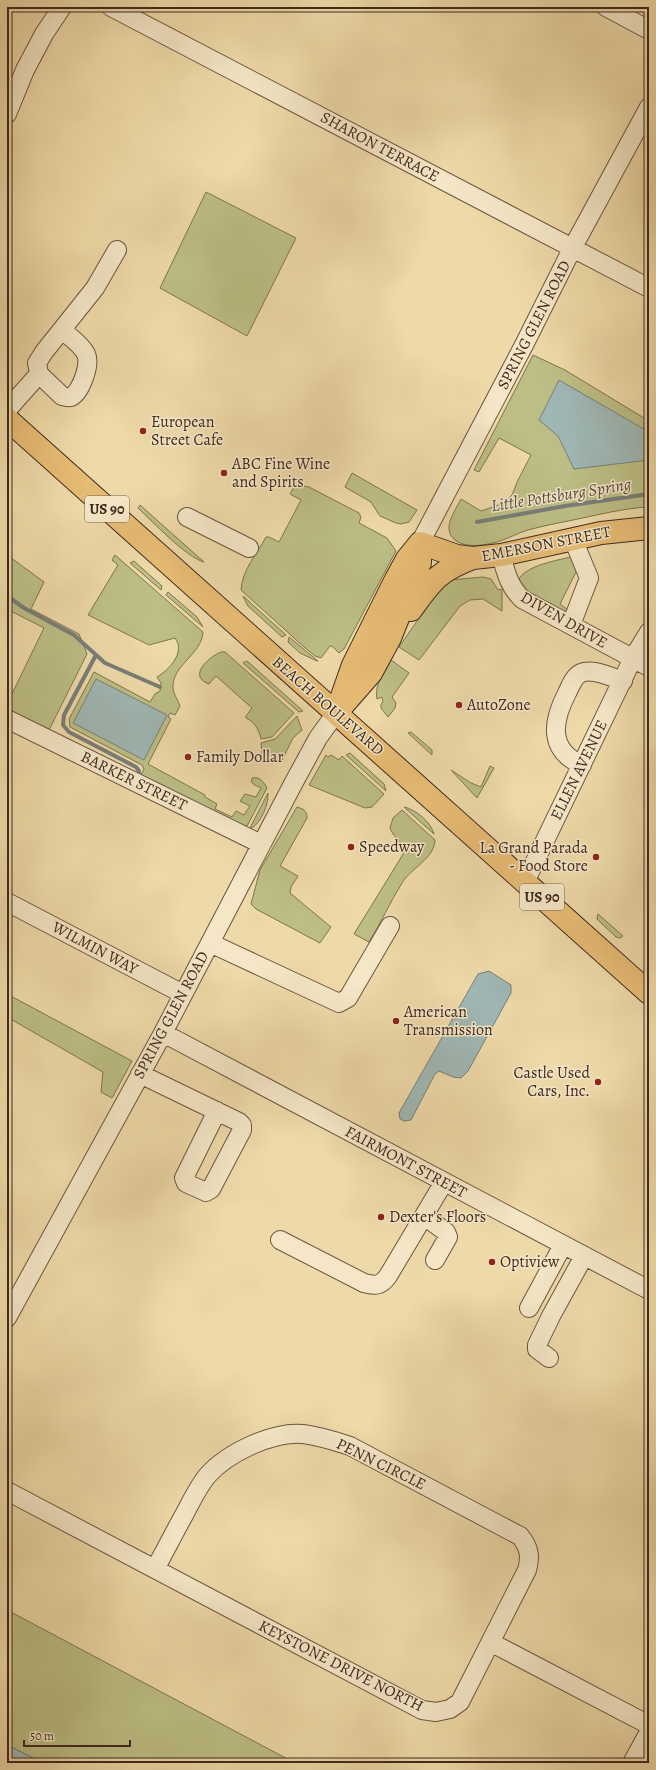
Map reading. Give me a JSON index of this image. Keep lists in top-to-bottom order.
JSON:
{
  "streets": {
    "main road": [
      "SPRING GLEN ROAD",
      "US 90",
      "EMERSON STREET",
      "BEACH BOULEVARD"
    ],
    "street": [
      "SHARON TERRACE",
      "DIVEN DRIVE",
      "ELLEN AVENUE",
      "BARKER STREET",
      "WILMIN WAY",
      "FAIRMONT STREET",
      "PENN CIRCLE",
      "KEYSTONE DRIVE NORTH"
    ]
  },
  "crossings": [
    ["SHARON TERRACE", "SPRING GLEN ROAD"],
    ["SPRING GLEN ROAD", "EMERSON STREET"],
    ["SPRING GLEN ROAD", "BEACH BOULEVARD"],
    ["SPRING GLEN ROAD", "BARKER STREET"],
    ["SPRING GLEN ROAD", "WILMIN WAY"],
    ["SPRING GLEN ROAD", "FAIRMONT STREET"],
    ["EMERSON STREET", "DIVEN DRIVE"],
    ["DIVEN DRIVE", "ELLEN AVENUE"],
    ["BEACH BOULEVARD", "ELLEN AVENUE"],
    ["PENN CIRCLE", "KEYSTONE DRIVE NORTH"]
  ],
  "water": ["Little Pottsburg Spring"],
  "places": [
    "European Street Cafe",
    "ABC Fine Wine and Spirits",
    "AutoZone",
    "Family Dollar",
    "Speedway",
    "La Grand Parada - Food Store",
    "American Transmission",
    "Castle Used Cars, Inc.",
    "Dexter's Floors",
    "Optiview"
  ],
  "scale_bar": "50 m"
}
